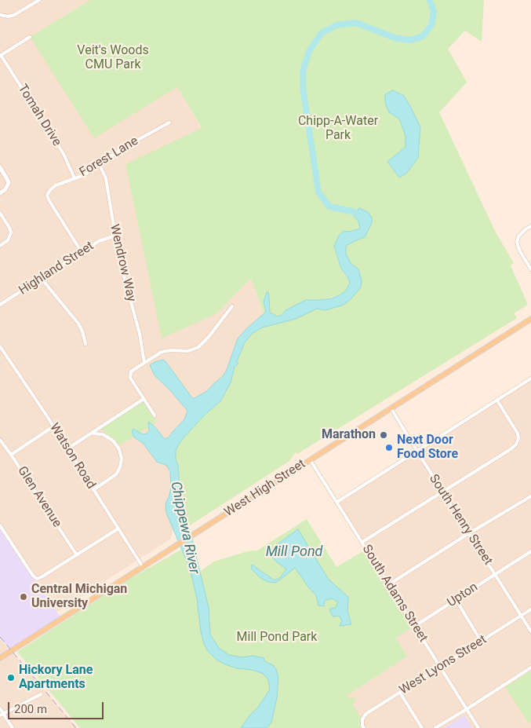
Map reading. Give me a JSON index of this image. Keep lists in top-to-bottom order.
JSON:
{
  "streets": {
    "main road": ["West High Street"],
    "street": [
      "Tomah Drive",
      "Forest Lane",
      "Wendrow Way",
      "Highland Street",
      "Watson Road",
      "Glen Avenue",
      "South Henry Street",
      "South Adams Street",
      "Upton",
      "West Lyons Street"
    ]
  },
  "crossings": [
    ["Tomah Drive", "Forest Lane"],
    ["Forest Lane", "Wendrow Way"],
    ["Forest Lane", "Highland Street"],
    ["Wendrow Way", "Highland Street"],
    ["Watson Road", "West High Street"],
    ["West High Street", "South Henry Street"],
    ["West High Street", "South Adams Street"],
    ["South Henry Street", "Upton"],
    ["South Henry Street", "West Lyons Street"],
    ["South Adams Street", "Upton"],
    ["South Adams Street", "West Lyons Street"]
  ],
  "water": ["Chippewa River", "Mill Pond"],
  "parks": ["Veit's Woods CMU Park", "Chipp-A-Water Park", "Mill Pond Park"],
  "places": [
    "Marathon",
    "Next Door Food Store",
    "Central Michigan University",
    "Hickory Lane Apartments"
  ],
  "scale_bar": "200 m"
}
